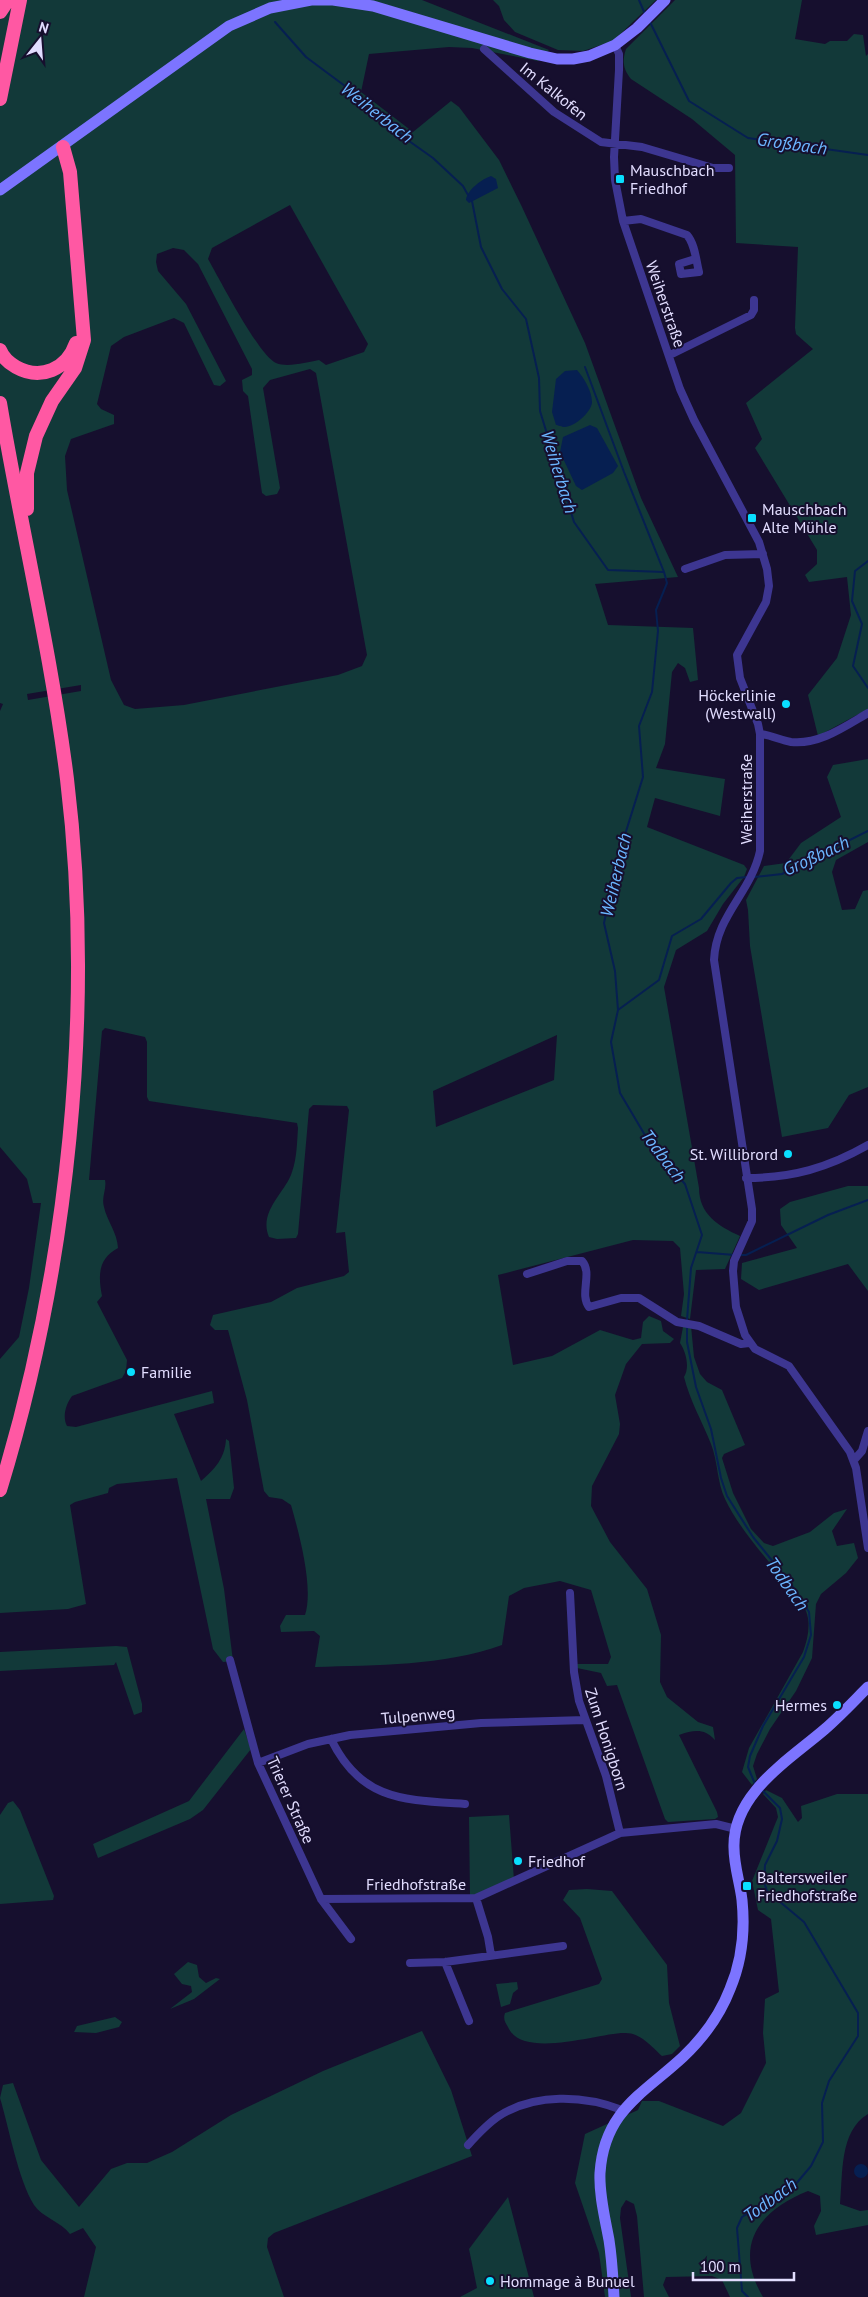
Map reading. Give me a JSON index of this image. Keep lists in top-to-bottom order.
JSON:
{
  "streets": {
    "street": [
      "Im Kalkofen",
      "Weiherstraße",
      "Tulpenweg",
      "Zum Honigborn",
      "Trierer Straße",
      "Friedhofstraße"
    ]
  },
  "crossings": [
    ["Im Kalkofen", "Weiherstraße"],
    ["Tulpenweg", "Zum Honigborn"],
    ["Tulpenweg", "Trierer Straße"],
    ["Zum Honigborn", "Friedhofstraße"],
    ["Trierer Straße", "Friedhofstraße"]
  ],
  "water": ["Weiherbach", "Großbach", "Todbach"],
  "places": {
    "transit": ["Mauschbach Friedhof", "Mauschbach Alte Mühle", "Baltersweiler Friedhofstraße"],
    "other": [
      "Höckerlinie (Westwall)",
      "St. Willibrord",
      "Familie",
      "Hermes",
      "Friedhof",
      "Hommage à Bunuel"
    ]
  },
  "scale_bar": "100 m",
  "north": "top"
}
